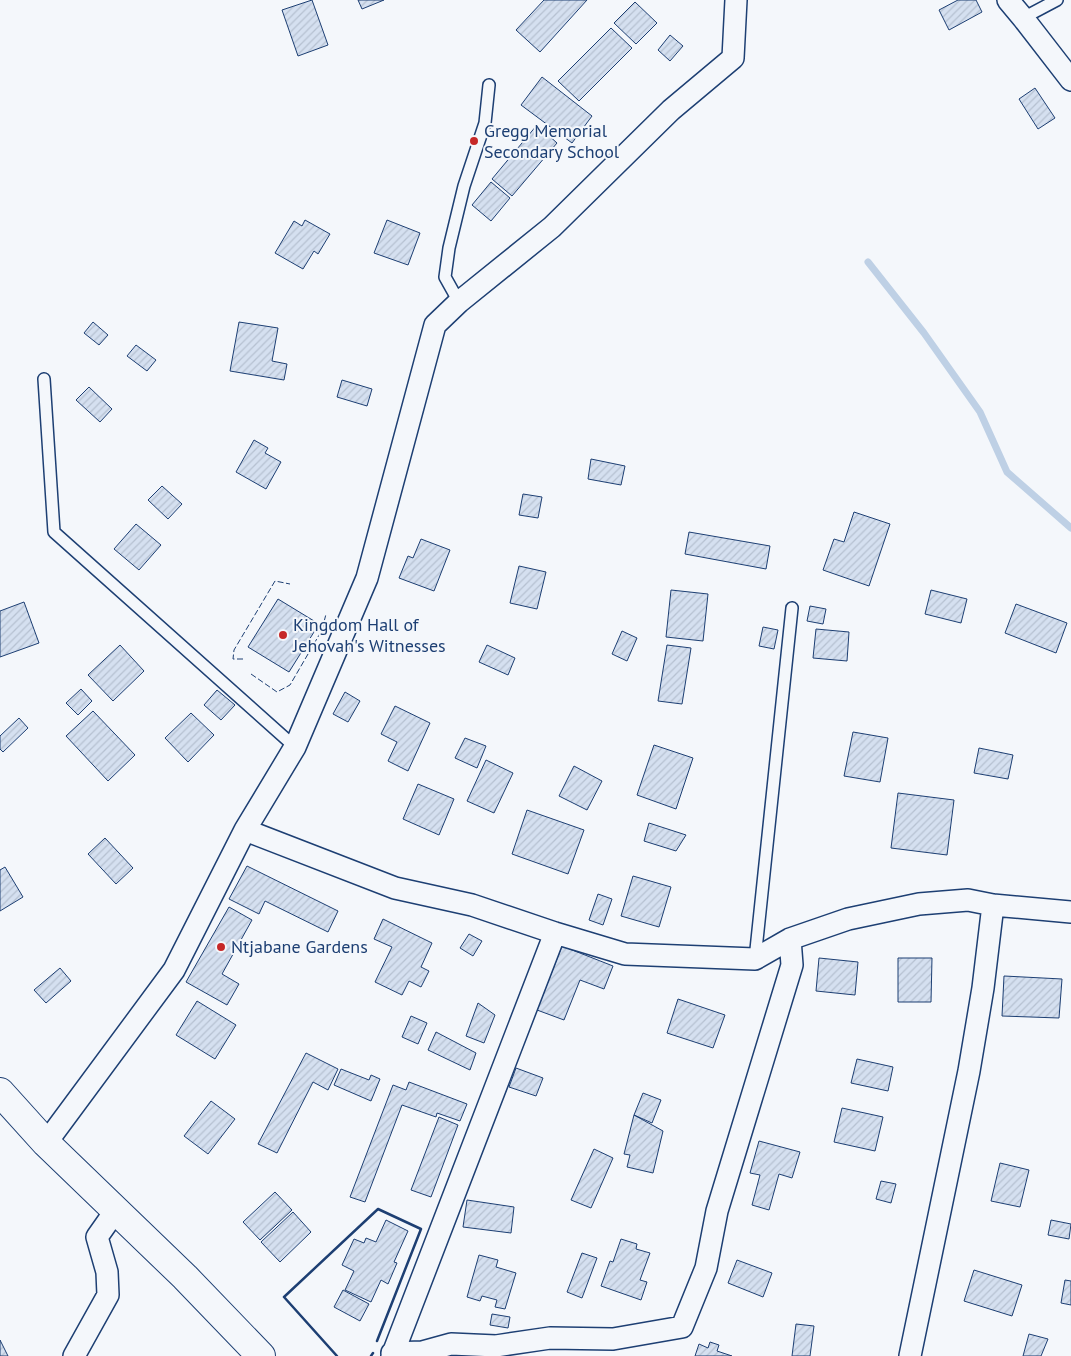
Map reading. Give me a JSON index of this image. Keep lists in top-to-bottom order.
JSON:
{
  "places": ["Gregg Memorial Secondary School", "Kingdom Hall of Jehovah's Witnesses", "Ntjabane Gardens"]
}
